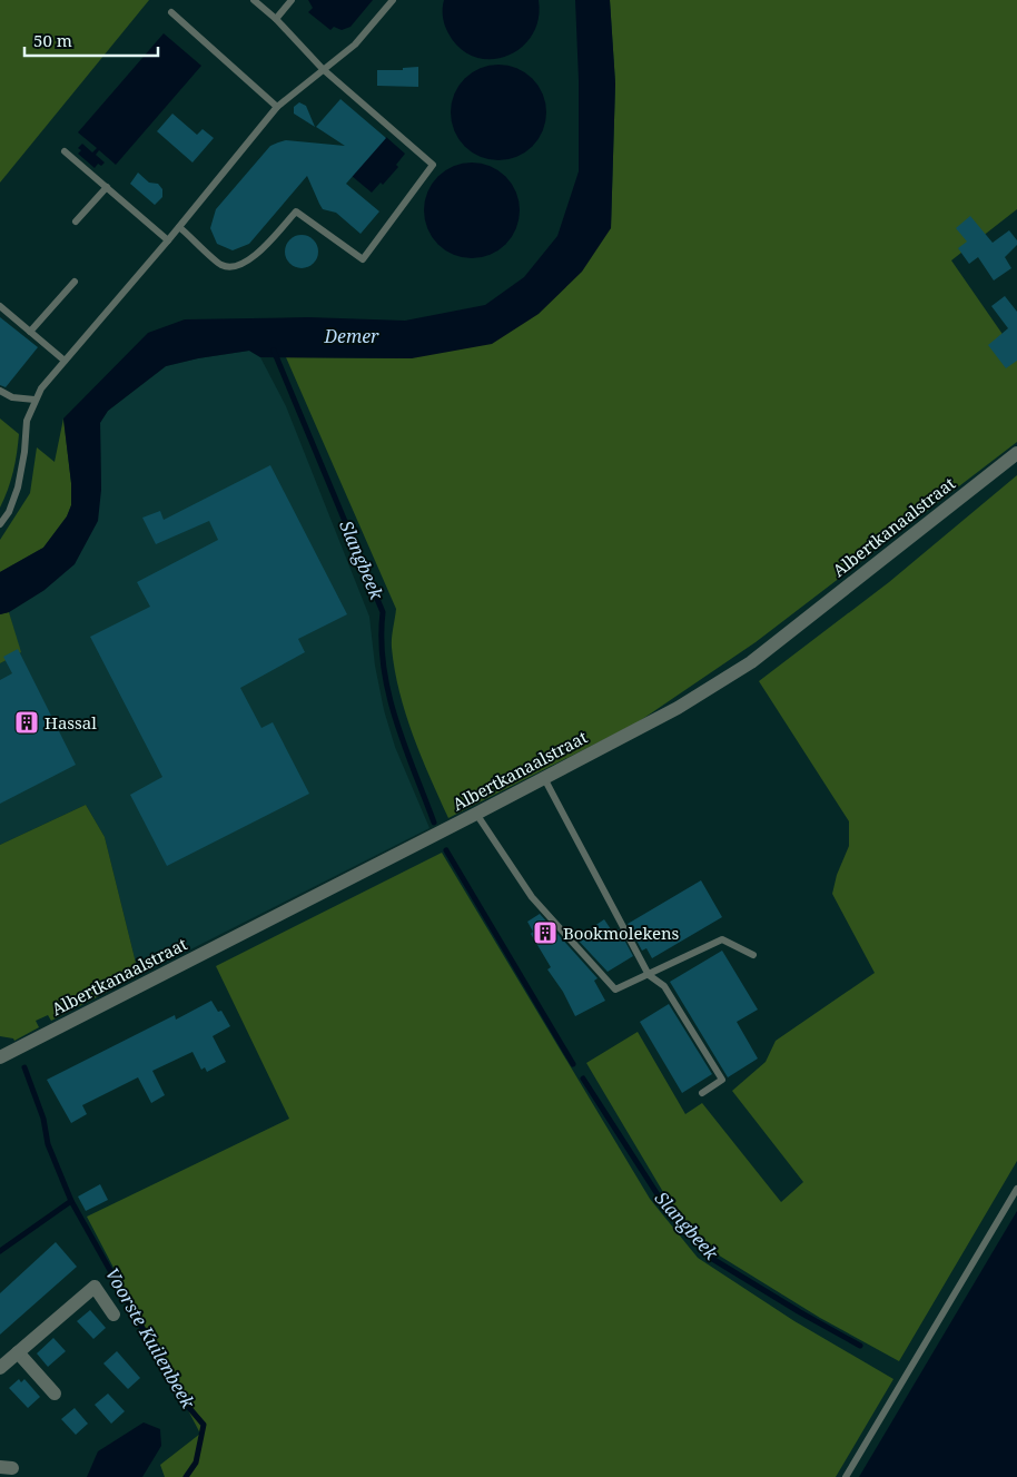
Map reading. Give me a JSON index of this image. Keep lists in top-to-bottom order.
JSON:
{
  "streets": {
    "street": ["Albertkanaalstraat"]
  },
  "water": ["Demer", "Slangbeek", "Voorste Kuilenbeek"],
  "places": {
    "building": ["Hassal", "Bookmolekens"]
  },
  "scale_bar": "50 m"
}
